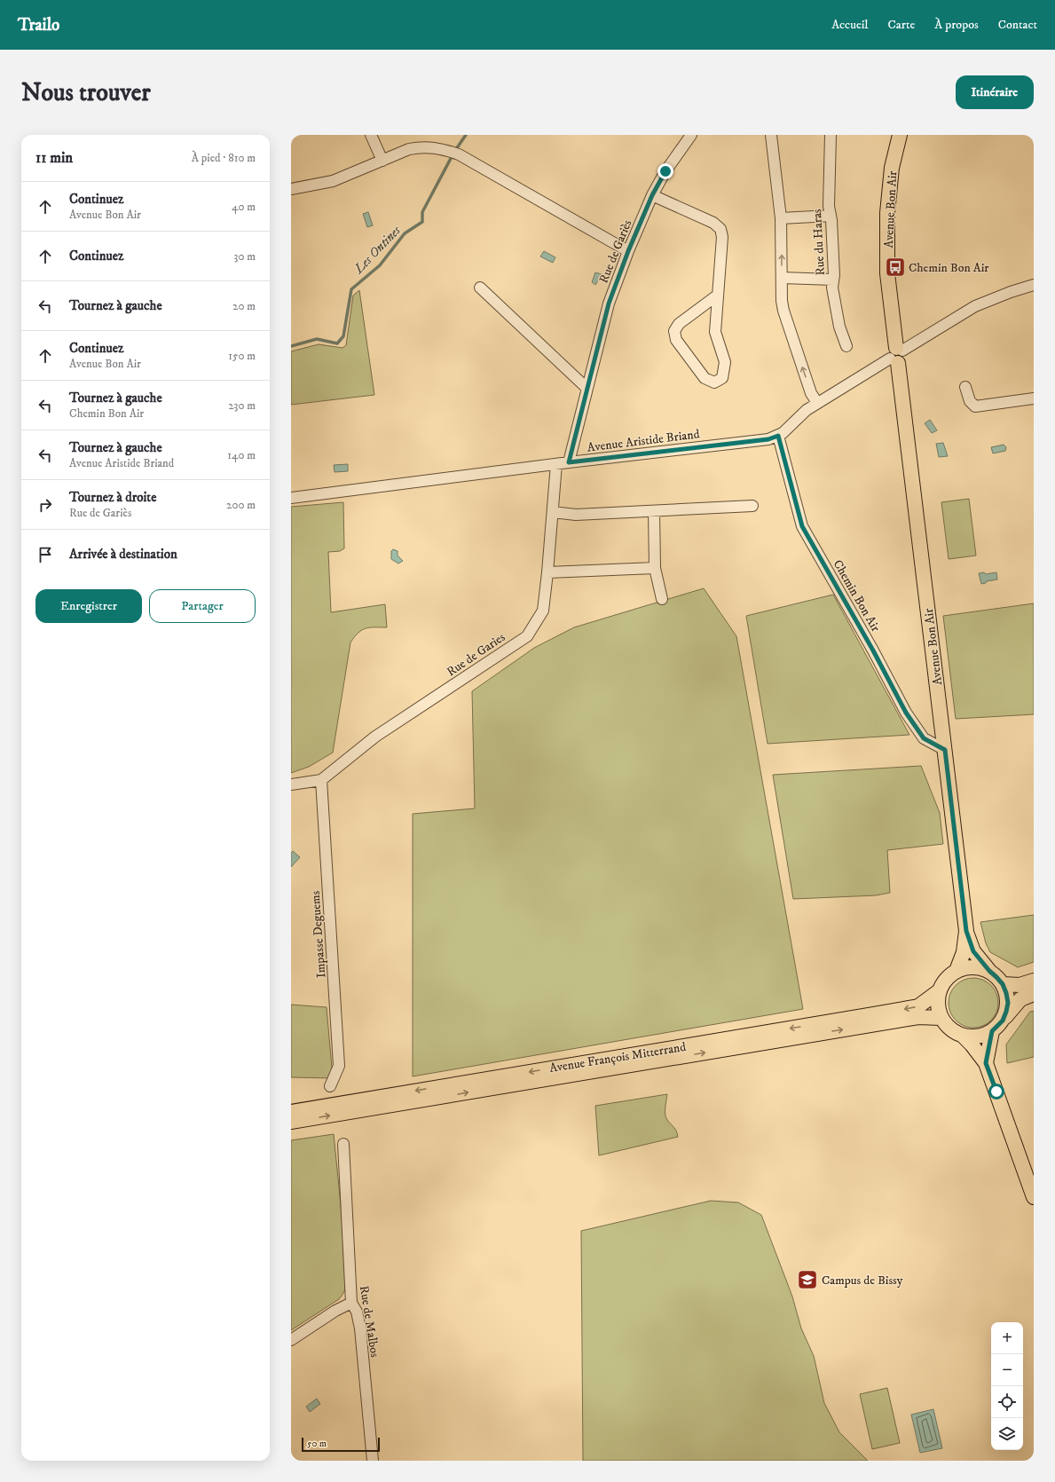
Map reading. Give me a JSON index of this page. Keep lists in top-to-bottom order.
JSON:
{
  "streets": {
    "main road": ["Avenue Bon Air", "Avenue François Mitterrand"],
    "street": [
      "Rue du Haras",
      "Rue de Gariès",
      "Avenue Aristide Briand",
      "Chemin Bon Air",
      "Rue de Garies",
      "Impasse Deguems",
      "Rue de Malbos"
    ]
  },
  "crossings": [
    ["Avenue Bon Air", "Avenue Aristide Briand"],
    ["Avenue Bon Air", "Chemin Bon Air"],
    ["Avenue Bon Air", "Avenue François Mitterrand"],
    ["Rue de Gariès", "Avenue Aristide Briand"],
    ["Avenue Aristide Briand", "Chemin Bon Air"],
    ["Avenue Aristide Briand", "Rue de Garies"],
    ["Rue de Garies", "Impasse Deguems"]
  ],
  "water": ["Les Ontines"],
  "places": {
    "bus stop": ["Chemin Bon Air"],
    "school or university": ["Campus de Bissy"]
  },
  "scale_bar": "50 m",
  "page": {
    "header": "Trailo",
    "nav": [
      "Accueil",
      "Carte",
      "À propos",
      "Contact"
    ],
    "buttons": [
      "Itinéraire",
      ["Enregistrer", "Partager"]
    ],
    "title": "Nous trouver",
    "heading": ["11 min", "À pied · 810 m"],
    "list": [
      ["Continuez", "Avenue Bon Air", "40 m"],
      ["Continuez", "30 m"],
      ["Tournez à gauche", "20 m"],
      ["Continuez", "Avenue Bon Air", "150 m"],
      ["Tournez à gauche", "Chemin Bon Air", "230 m"],
      ["Tournez à gauche", "Avenue Aristide Briand", "140 m"],
      ["Tournez à droite", "Rue de Gariès", "200 m"],
      "Arrivée à destination"
    ],
    "map_buttons": ["+", "−"],
    "scale": "50 m"
  }
}
